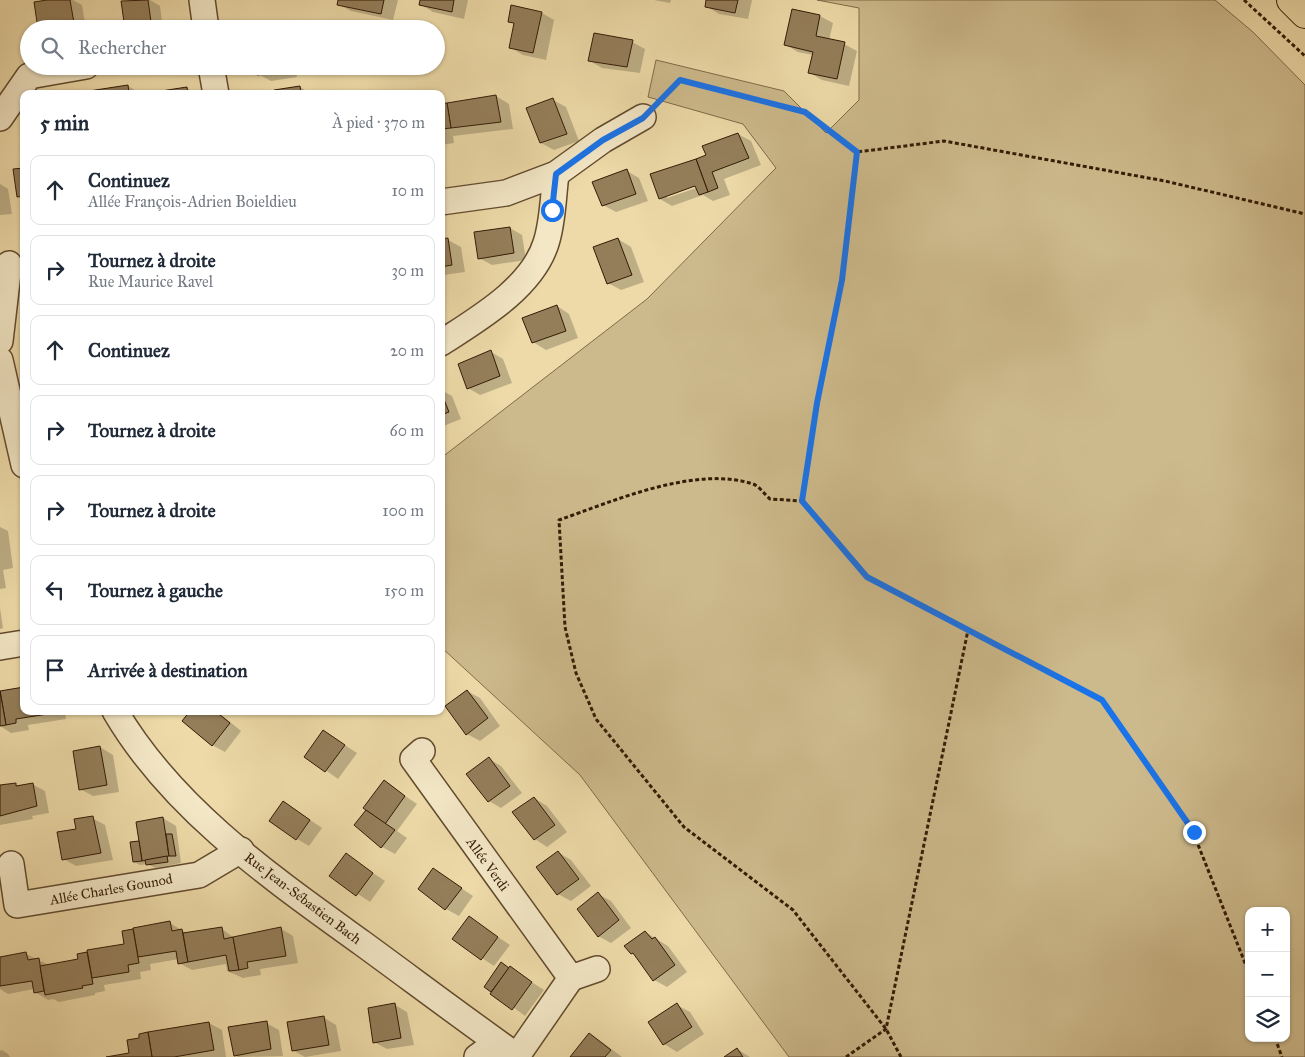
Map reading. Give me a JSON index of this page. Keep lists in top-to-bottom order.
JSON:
{
  "streets": {
    "street": ["Allée Verdi", "Allée Charles Gounod", "Rue Jean-Sébastien Bach"]
  },
  "crossings": [
    ["Allée Charles Gounod", "Rue Jean-Sébastien Bach"]
  ],
  "page": {
    "search": "Rechercher",
    "heading": ["5 min", "À pied · 370 m"],
    "list": [
      ["Continuez", "Allée François-Adrien Boieldieu", "10 m"],
      ["Tournez à droite", "Rue Maurice Ravel", "30 m"],
      ["Continuez", "20 m"],
      ["Tournez à droite", "60 m"],
      ["Tournez à droite", "100 m"],
      ["Tournez à gauche", "150 m"],
      "Arrivée à destination"
    ],
    "map_buttons": ["+", "−"]
  }
}
